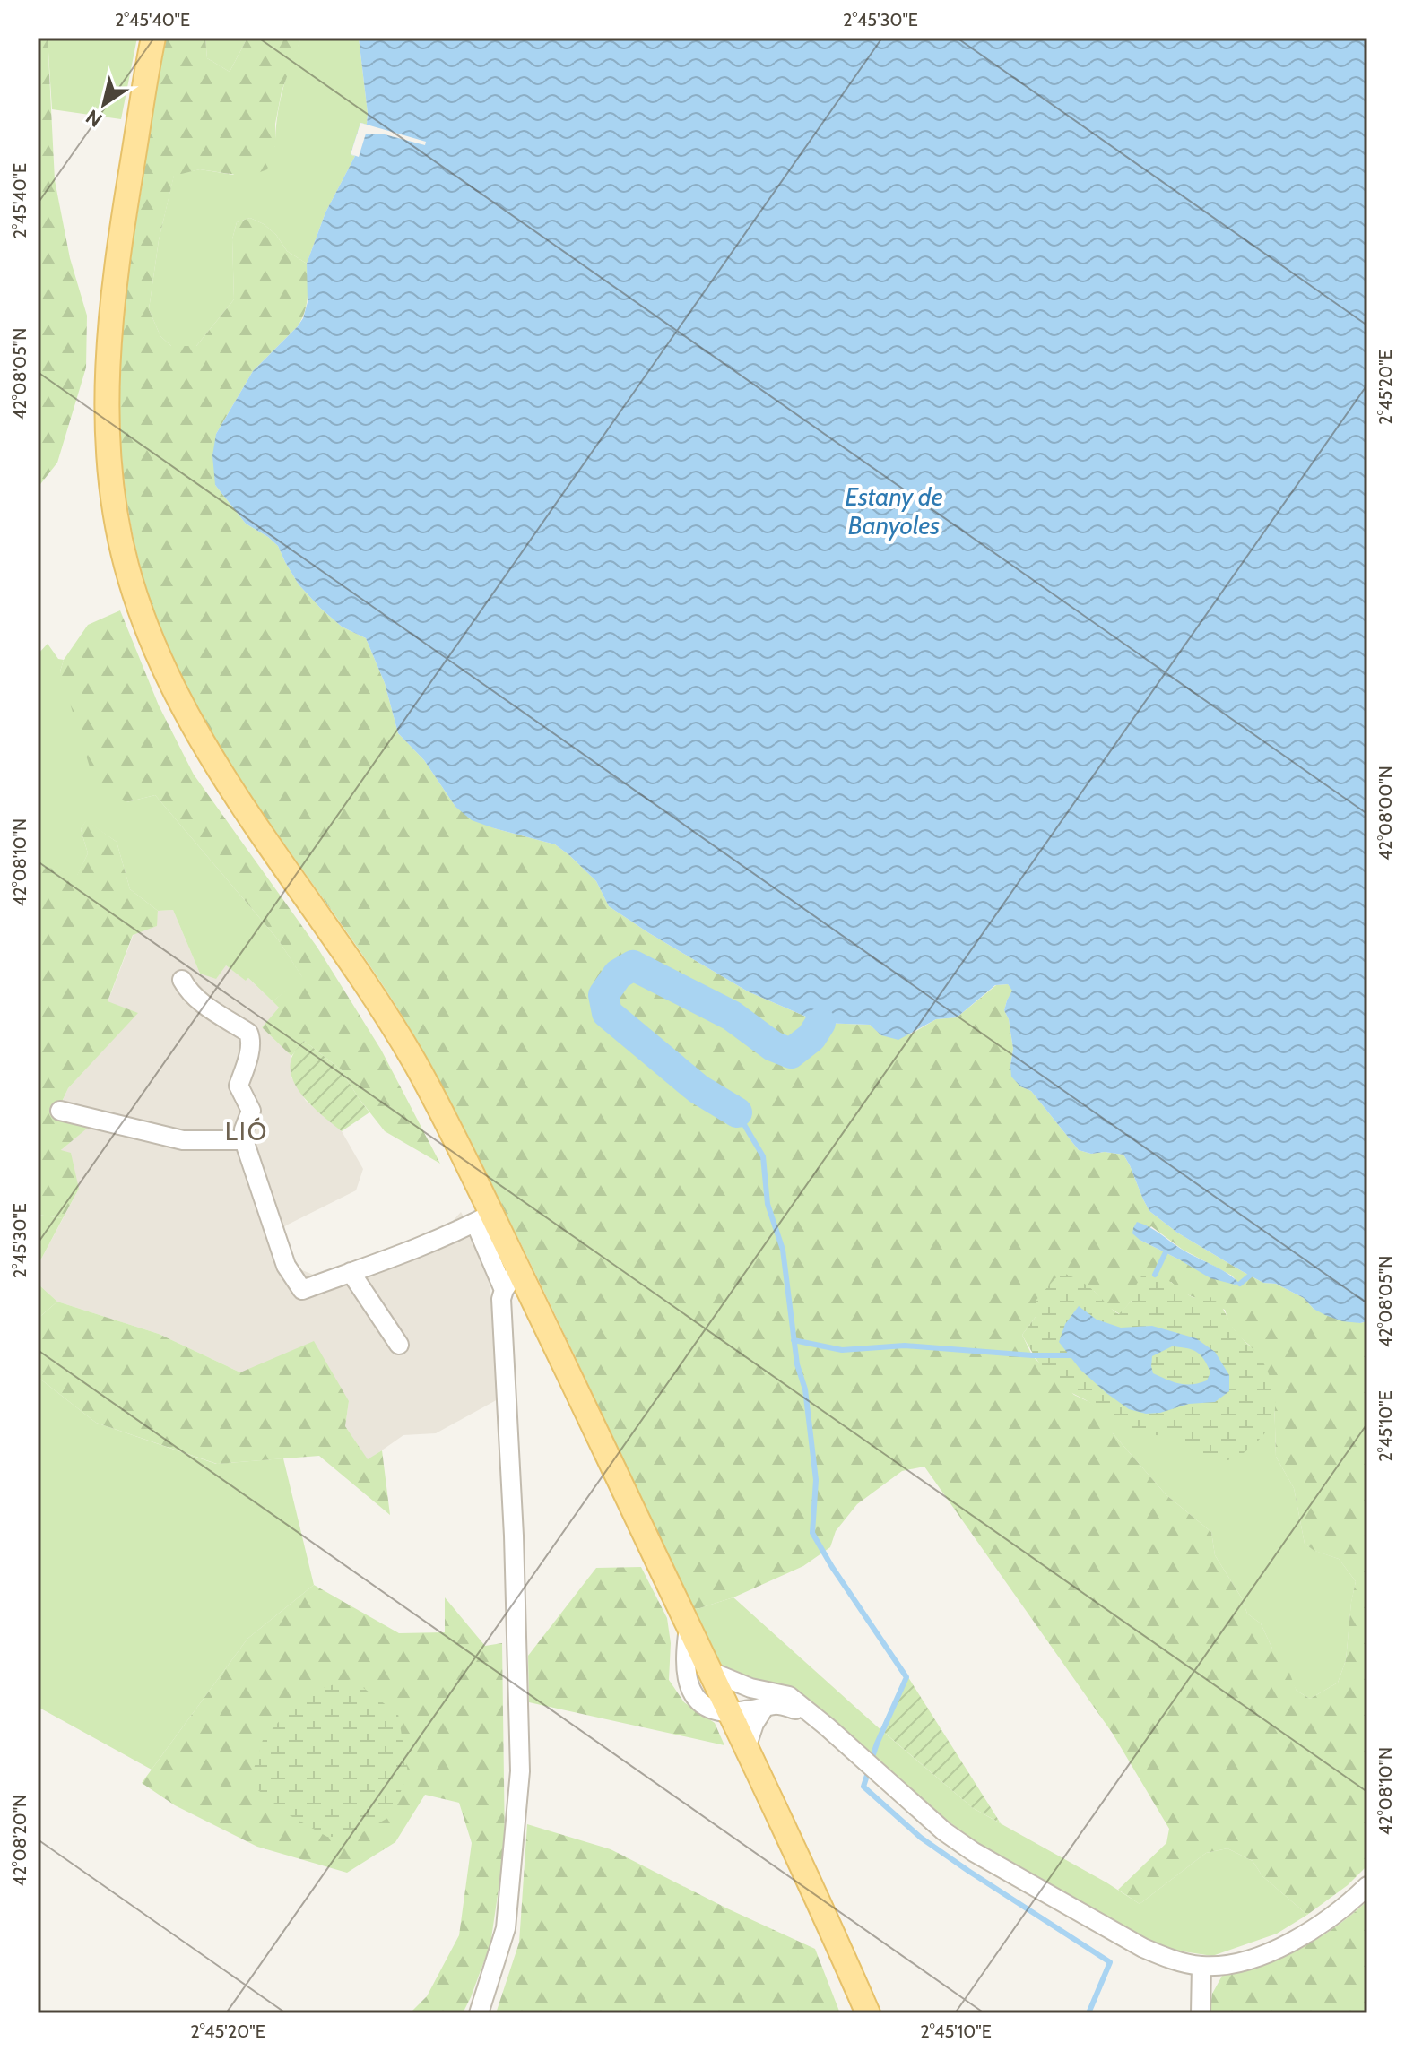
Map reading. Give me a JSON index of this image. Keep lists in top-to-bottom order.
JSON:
{
  "districts": ["LIÓ"],
  "water": ["Estany de Banyoles"],
  "north": "bottom left",
  "coordinates": [
    "2°45'40\"E",
    "2°45'30\"E",
    "42°08'05\"N",
    "2°45'20\"E",
    "42°08'00\"N",
    "42°08'10\"N",
    "2°45'10\"E",
    "42°08'20\"N"
  ]
}
